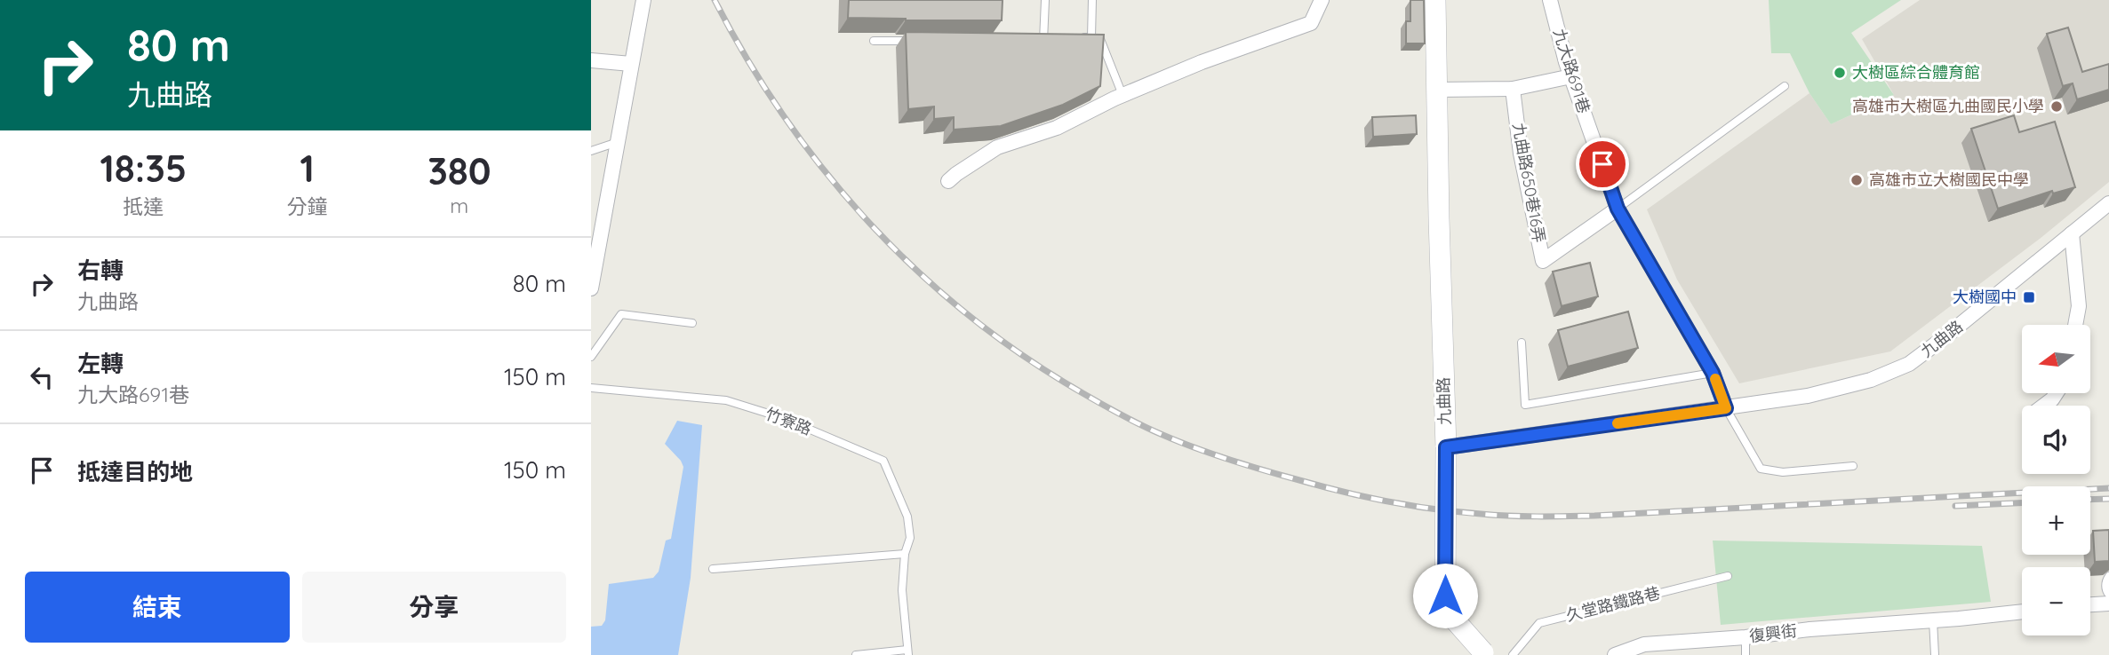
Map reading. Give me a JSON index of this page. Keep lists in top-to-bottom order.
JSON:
{
  "streets": {
    "street": [
      "九大路691巷",
      "九曲路650巷16弄",
      "九曲路",
      "復興街"
    ],
    "lane": ["竹寮路", "久堂路鐵路巷"]
  },
  "crossings": [
    ["九大路691巷", "九曲路650巷16弄"],
    ["九大路691巷", "九曲路"]
  ],
  "places": {
    "other": ["大樹區綜合體育館", "高雄市大樹區九曲國民小學", "高雄市立大樹國民中學"],
    "transit": ["大樹國中"]
  },
  "north": "left",
  "page": {
    "turn": ["80 m", "九曲路"],
    "eta": [
      "18:35",
      "抵達",
      "1",
      "分鐘",
      "380",
      "m"
    ],
    "list": [
      {
        "name": "右轉",
        "note": "九曲路",
        "value": "80 m"
      },
      {
        "name": "左轉",
        "note": "九大路691巷",
        "value": "150 m"
      },
      {
        "name": "抵達目的地",
        "value": "150 m"
      }
    ],
    "map_buttons": ["+", "−"],
    "buttons": ["結束", "分享"]
  }
}
